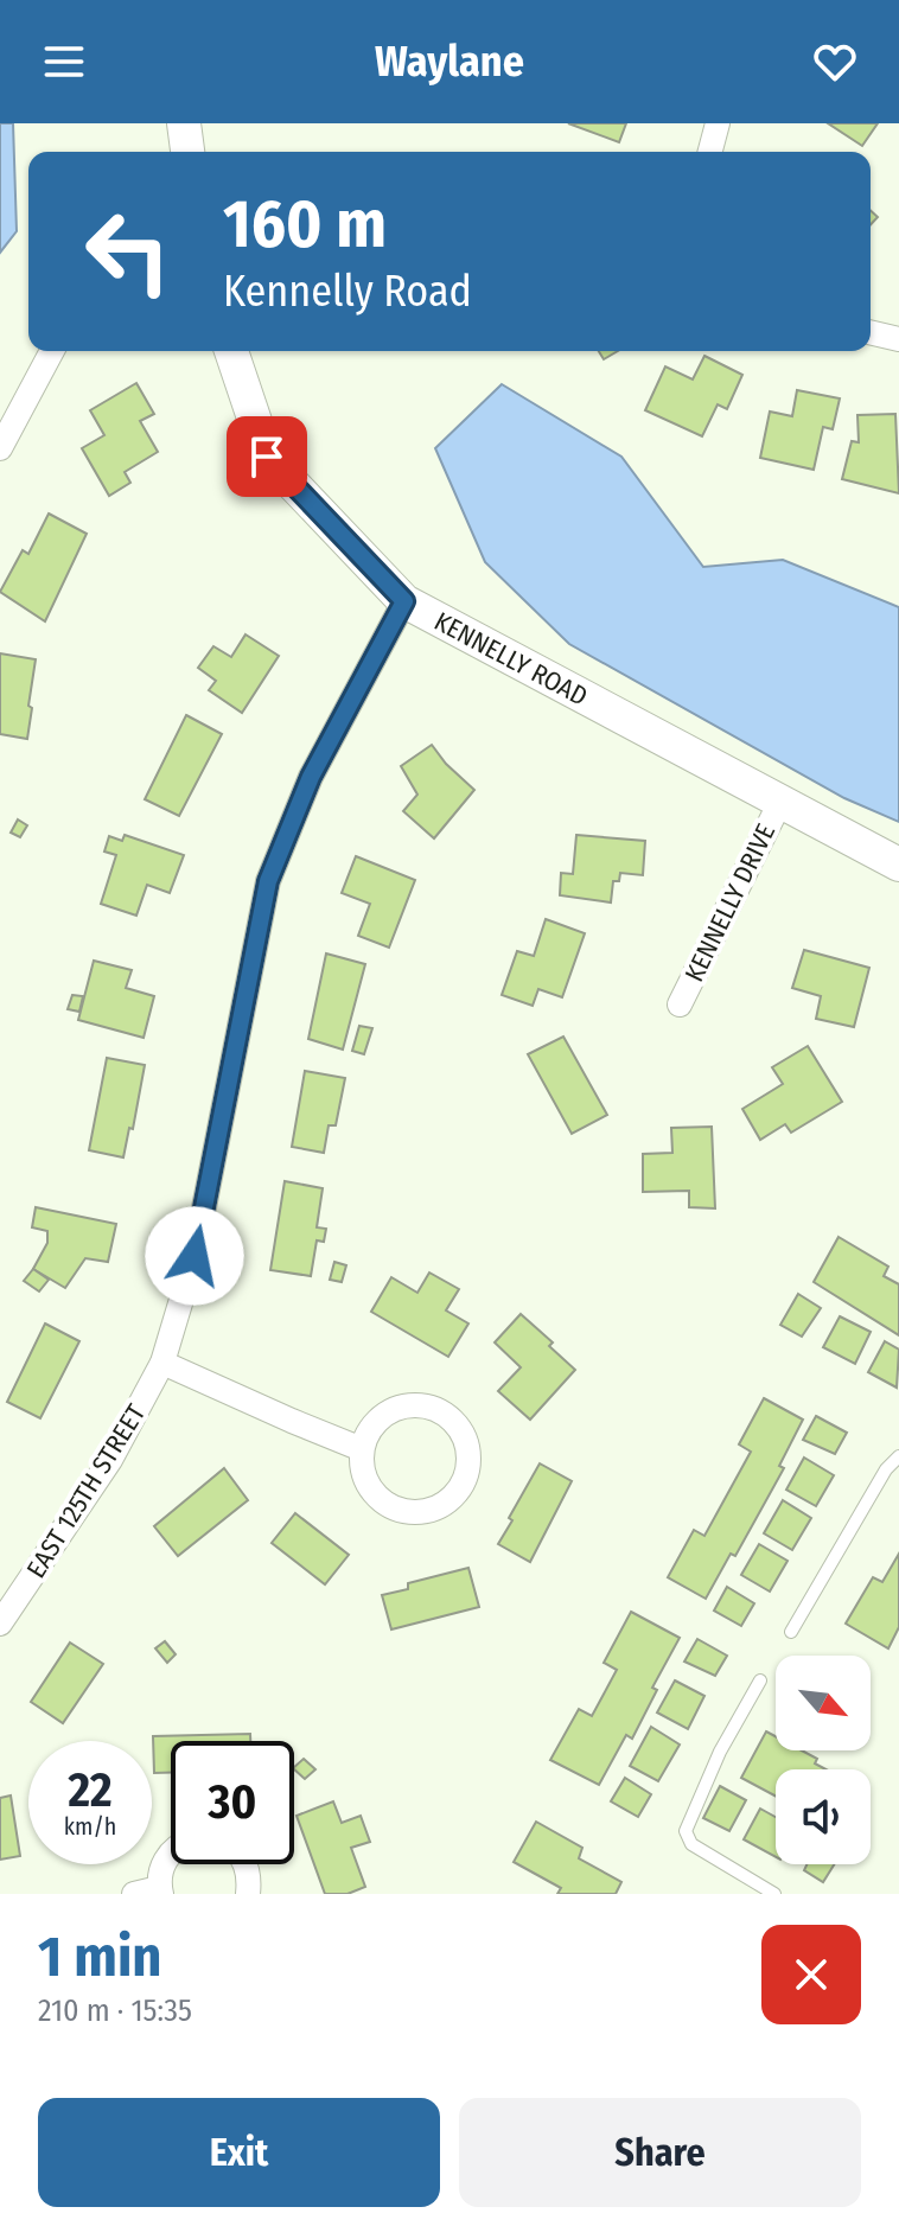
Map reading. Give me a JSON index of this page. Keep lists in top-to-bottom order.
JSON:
{
  "streets": {
    "street": ["KENNELLY ROAD", "KENNELLY DRIVE", "EAST 125TH STREET"]
  },
  "crossings": [
    ["KENNELLY ROAD", "KENNELLY DRIVE"],
    ["KENNELLY ROAD", "EAST 125TH STREET"]
  ],
  "north": "bottom right",
  "page": {
    "header": "Waylane",
    "turn": ["160 m", "Kennelly Road"],
    "speed": "22 km/h",
    "limit": "30",
    "heading": ["1 min", "210 m · 15:35"],
    "buttons": ["Exit", "Share"]
  }
}
